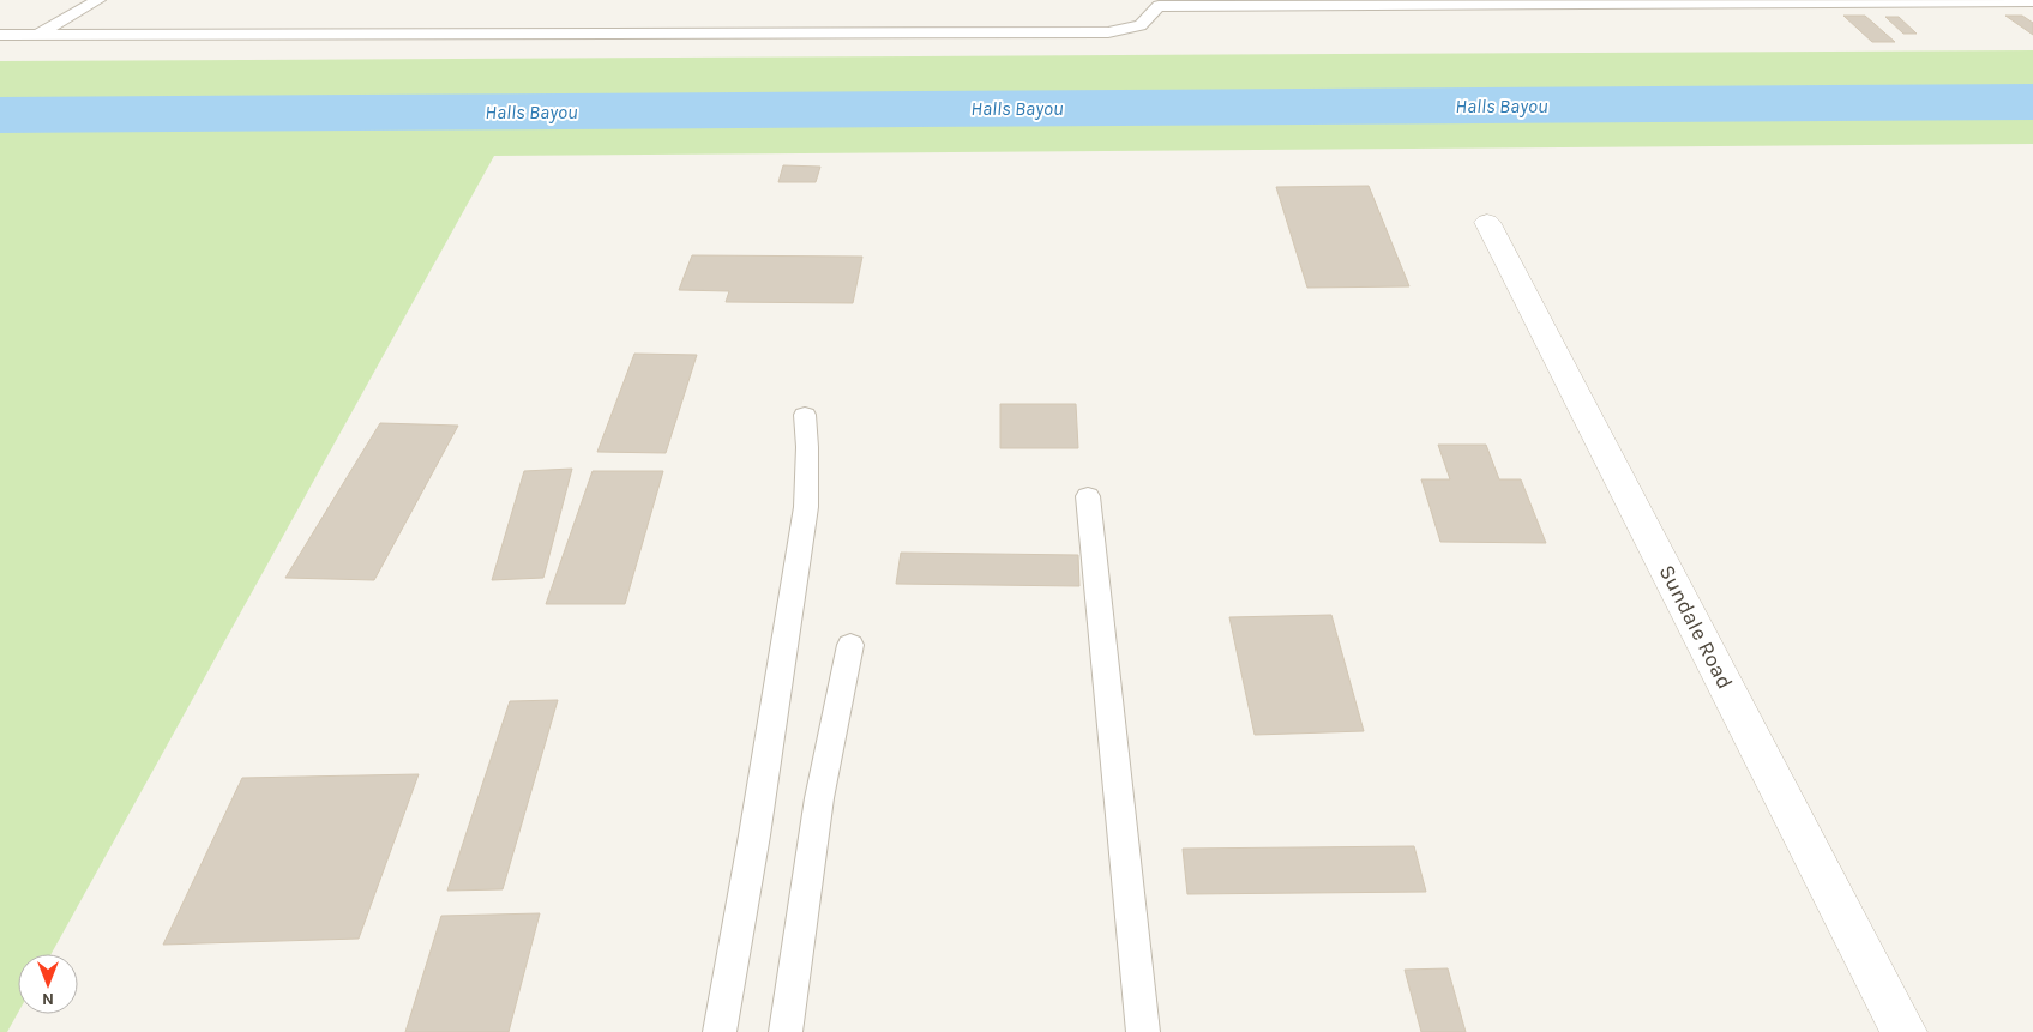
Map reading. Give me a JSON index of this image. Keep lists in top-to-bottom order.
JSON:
{
  "streets": {
    "street": ["Sundale Road"]
  },
  "water": ["Halls Bayou"],
  "north": "bottom"
}
